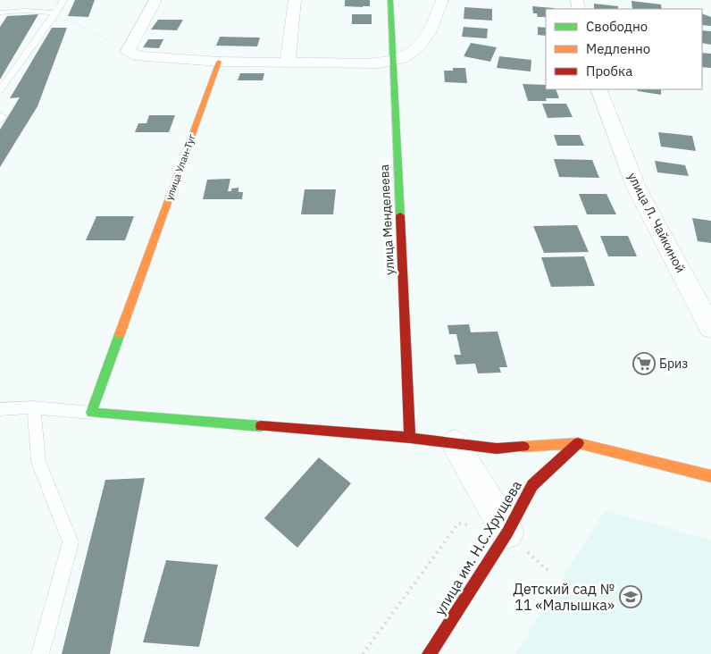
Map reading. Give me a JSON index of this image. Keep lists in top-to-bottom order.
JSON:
{
  "streets": {
    "street": [
      "улица Улан-Туг",
      "улица Менделеева",
      "улица Л. Чайкиной",
      "улица им. Н.С.Хрущева"
    ]
  },
  "places": {
    "supermarket": ["Бриз"],
    "school or university": ["Детский сад № 11 «Малышка»"]
  },
  "legend": ["Свободно", "Медленно", "Пробка"]
}
